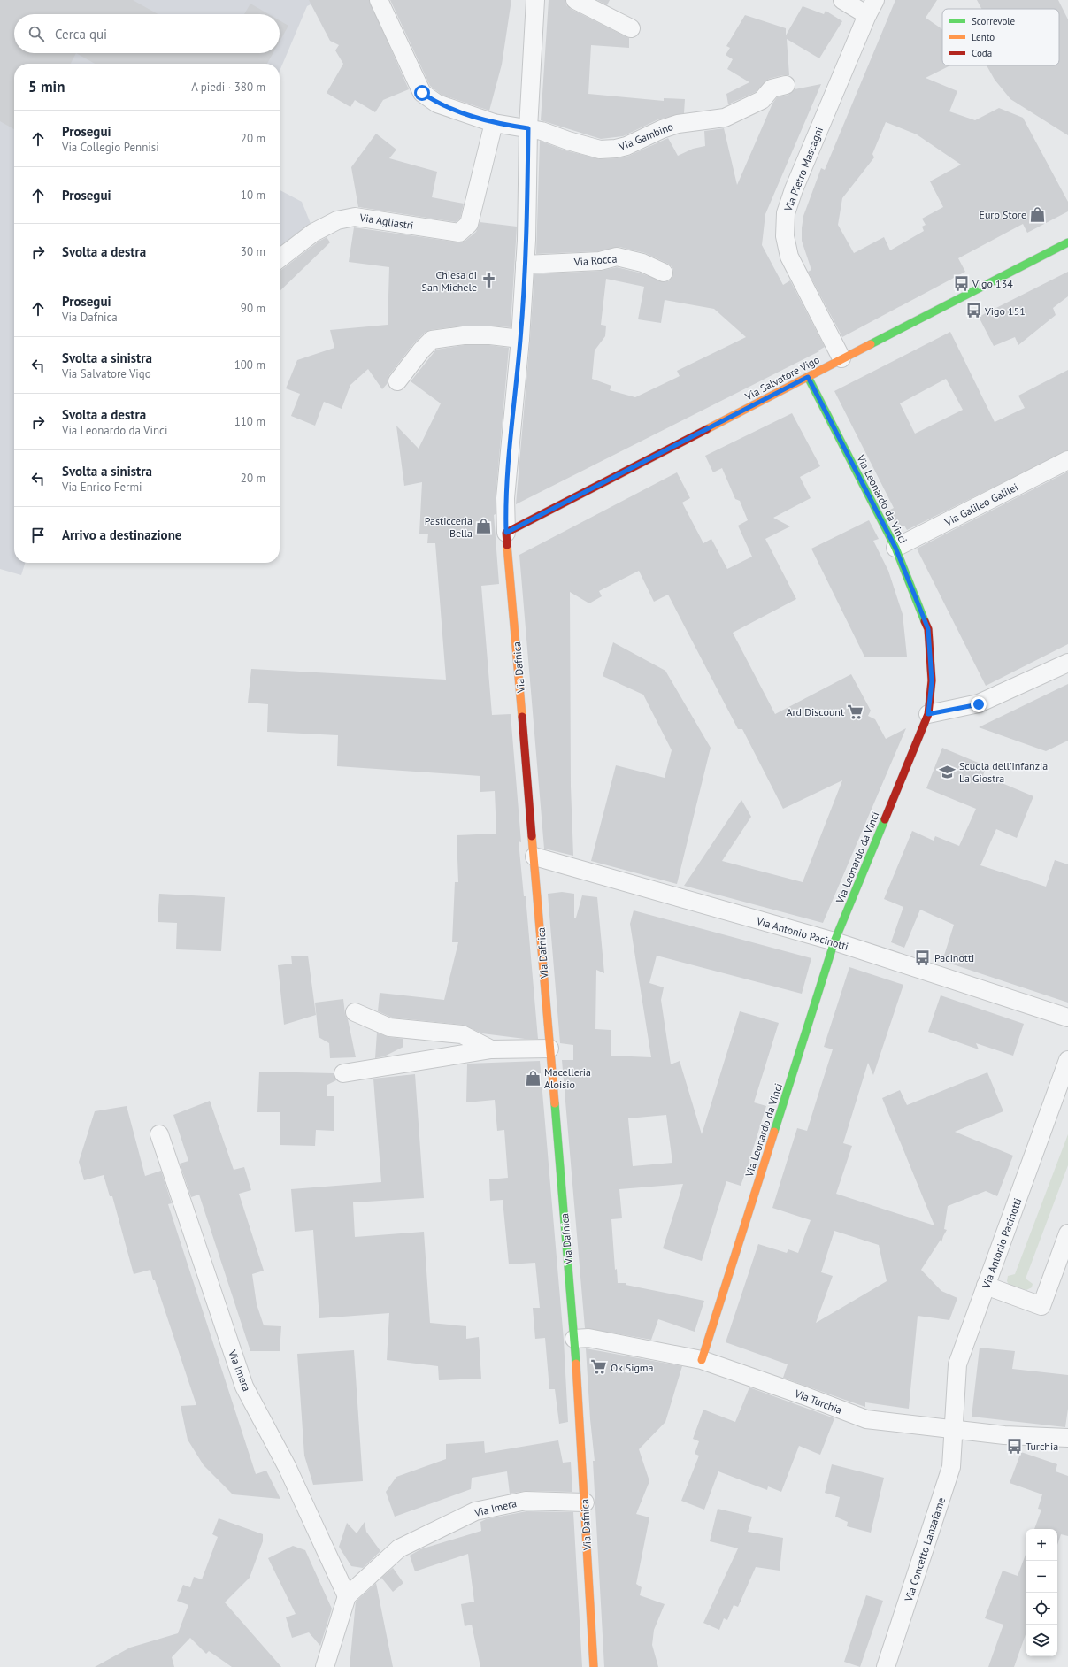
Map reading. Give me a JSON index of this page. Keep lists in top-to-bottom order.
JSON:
{
  "streets": {
    "street": [
      "Via Gambino",
      "Via Pietro Mascagni",
      "Via Agliastri",
      "Via Rocca",
      "Via Salvatore Vigo",
      "Via Leonardo da Vinci",
      "Via Galileo Galilei",
      "Via Dafnica",
      "Via Antonio Pacinotti",
      "Via Imera",
      "Via Turchia",
      "Via Concetto Lanzafame"
    ]
  },
  "crossings": [
    ["Via Gambino", "Via Agliastri"],
    ["Via Gambino", "Via Dafnica"],
    ["Via Pietro Mascagni", "Via Salvatore Vigo"],
    ["Via Rocca", "Via Dafnica"],
    ["Via Salvatore Vigo", "Via Leonardo da Vinci"],
    ["Via Salvatore Vigo", "Via Dafnica"],
    ["Via Leonardo da Vinci", "Via Galileo Galilei"],
    ["Via Leonardo da Vinci", "Via Antonio Pacinotti"],
    ["Via Leonardo da Vinci", "Via Turchia"],
    ["Via Dafnica", "Via Antonio Pacinotti"],
    ["Via Dafnica", "Via Imera"],
    ["Via Dafnica", "Via Turchia"],
    ["Via Antonio Pacinotti", "Via Turchia"],
    ["Via Antonio Pacinotti", "Via Concetto Lanzafame"],
    ["Via Turchia", "Via Concetto Lanzafame"]
  ],
  "places": {
    "shop": ["Euro Store", "Pasticceria Bella", "Macelleria Aloisio"],
    "church": ["Chiesa di San Michele"],
    "bus stop": [
      "Vigo 134",
      "Vigo 151",
      "Pacinotti",
      "Turchia"
    ],
    "supermarket": ["Ard Discount", "Ok Sigma"],
    "school or university": ["Scuola dell'infanzia La Giostra"]
  },
  "legend": ["Scorrevole", "Lento", "Coda"],
  "page": {
    "search": "Cerca qui",
    "heading": ["5 min", "A piedi · 380 m"],
    "list": [
      ["Prosegui", "Via Collegio Pennisi", "20 m"],
      ["Prosegui", "10 m"],
      ["Svolta a destra", "30 m"],
      ["Prosegui", "Via Dafnica", "90 m"],
      ["Svolta a sinistra", "Via Salvatore Vigo", "100 m"],
      ["Svolta a destra", "Via Leonardo da Vinci", "110 m"],
      ["Svolta a sinistra", "Via Enrico Fermi", "20 m"],
      "Arrivo a destinazione"
    ],
    "map_buttons": ["+", "−"]
  }
}
